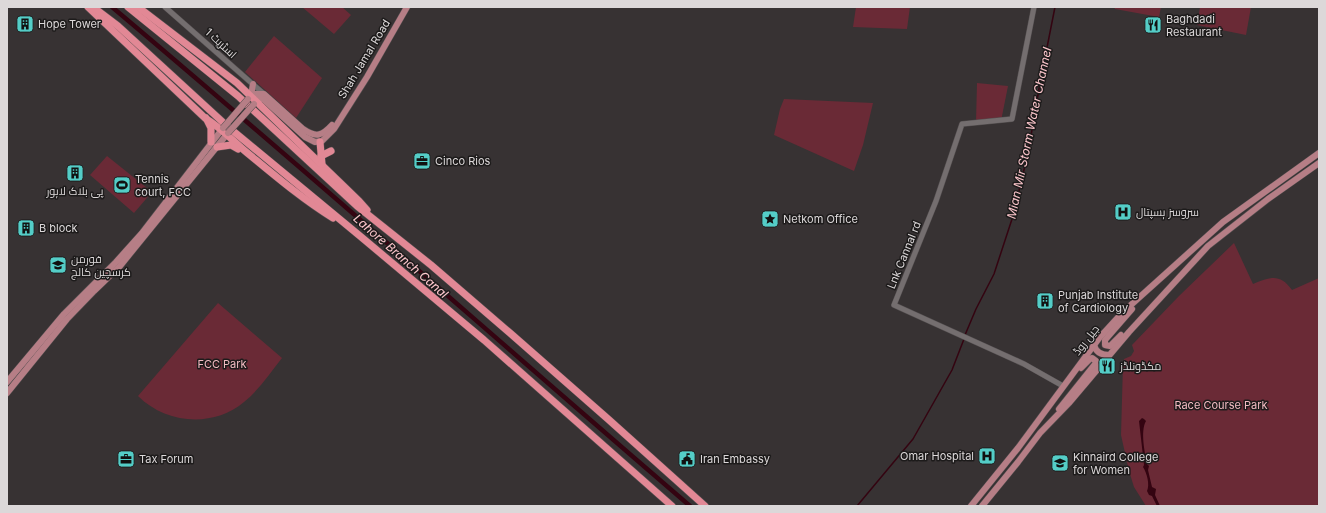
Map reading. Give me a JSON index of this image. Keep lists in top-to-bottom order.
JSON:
{
  "streets": {
    "main road": ["Shah Jamal Road", "جیل روڈ"],
    "street": ["اسٹریٹ 1", "Lnk Cannal rd"]
  },
  "crossings": [
    ["Lnk Cannal rd", "جیل روڈ"]
  ],
  "water": ["Mian Mir Storm Water Channel", "Lahore Branch Canal"],
  "parks": ["FCC Park", "Race Course Park"],
  "places": {
    "building": [
      "Hope Tower",
      "پی بلاک لاہور",
      "B block",
      "Punjab Institute of Cardiology"
    ],
    "restaurant": ["Baghdadi Restaurant", "مکڈونلڈز"],
    "office": ["Cinco Rios", "Tax Forum"],
    "sports": ["Tennis court, FCC"],
    "hospital": ["سروسز ہسپتال", "Omar Hospital"],
    "place": ["Netkom Office"],
    "school or university": ["فورمن کرسچین کالج", "Kinnaird College for Women"],
    "public building": ["Iran Embassy"]
  }
}
